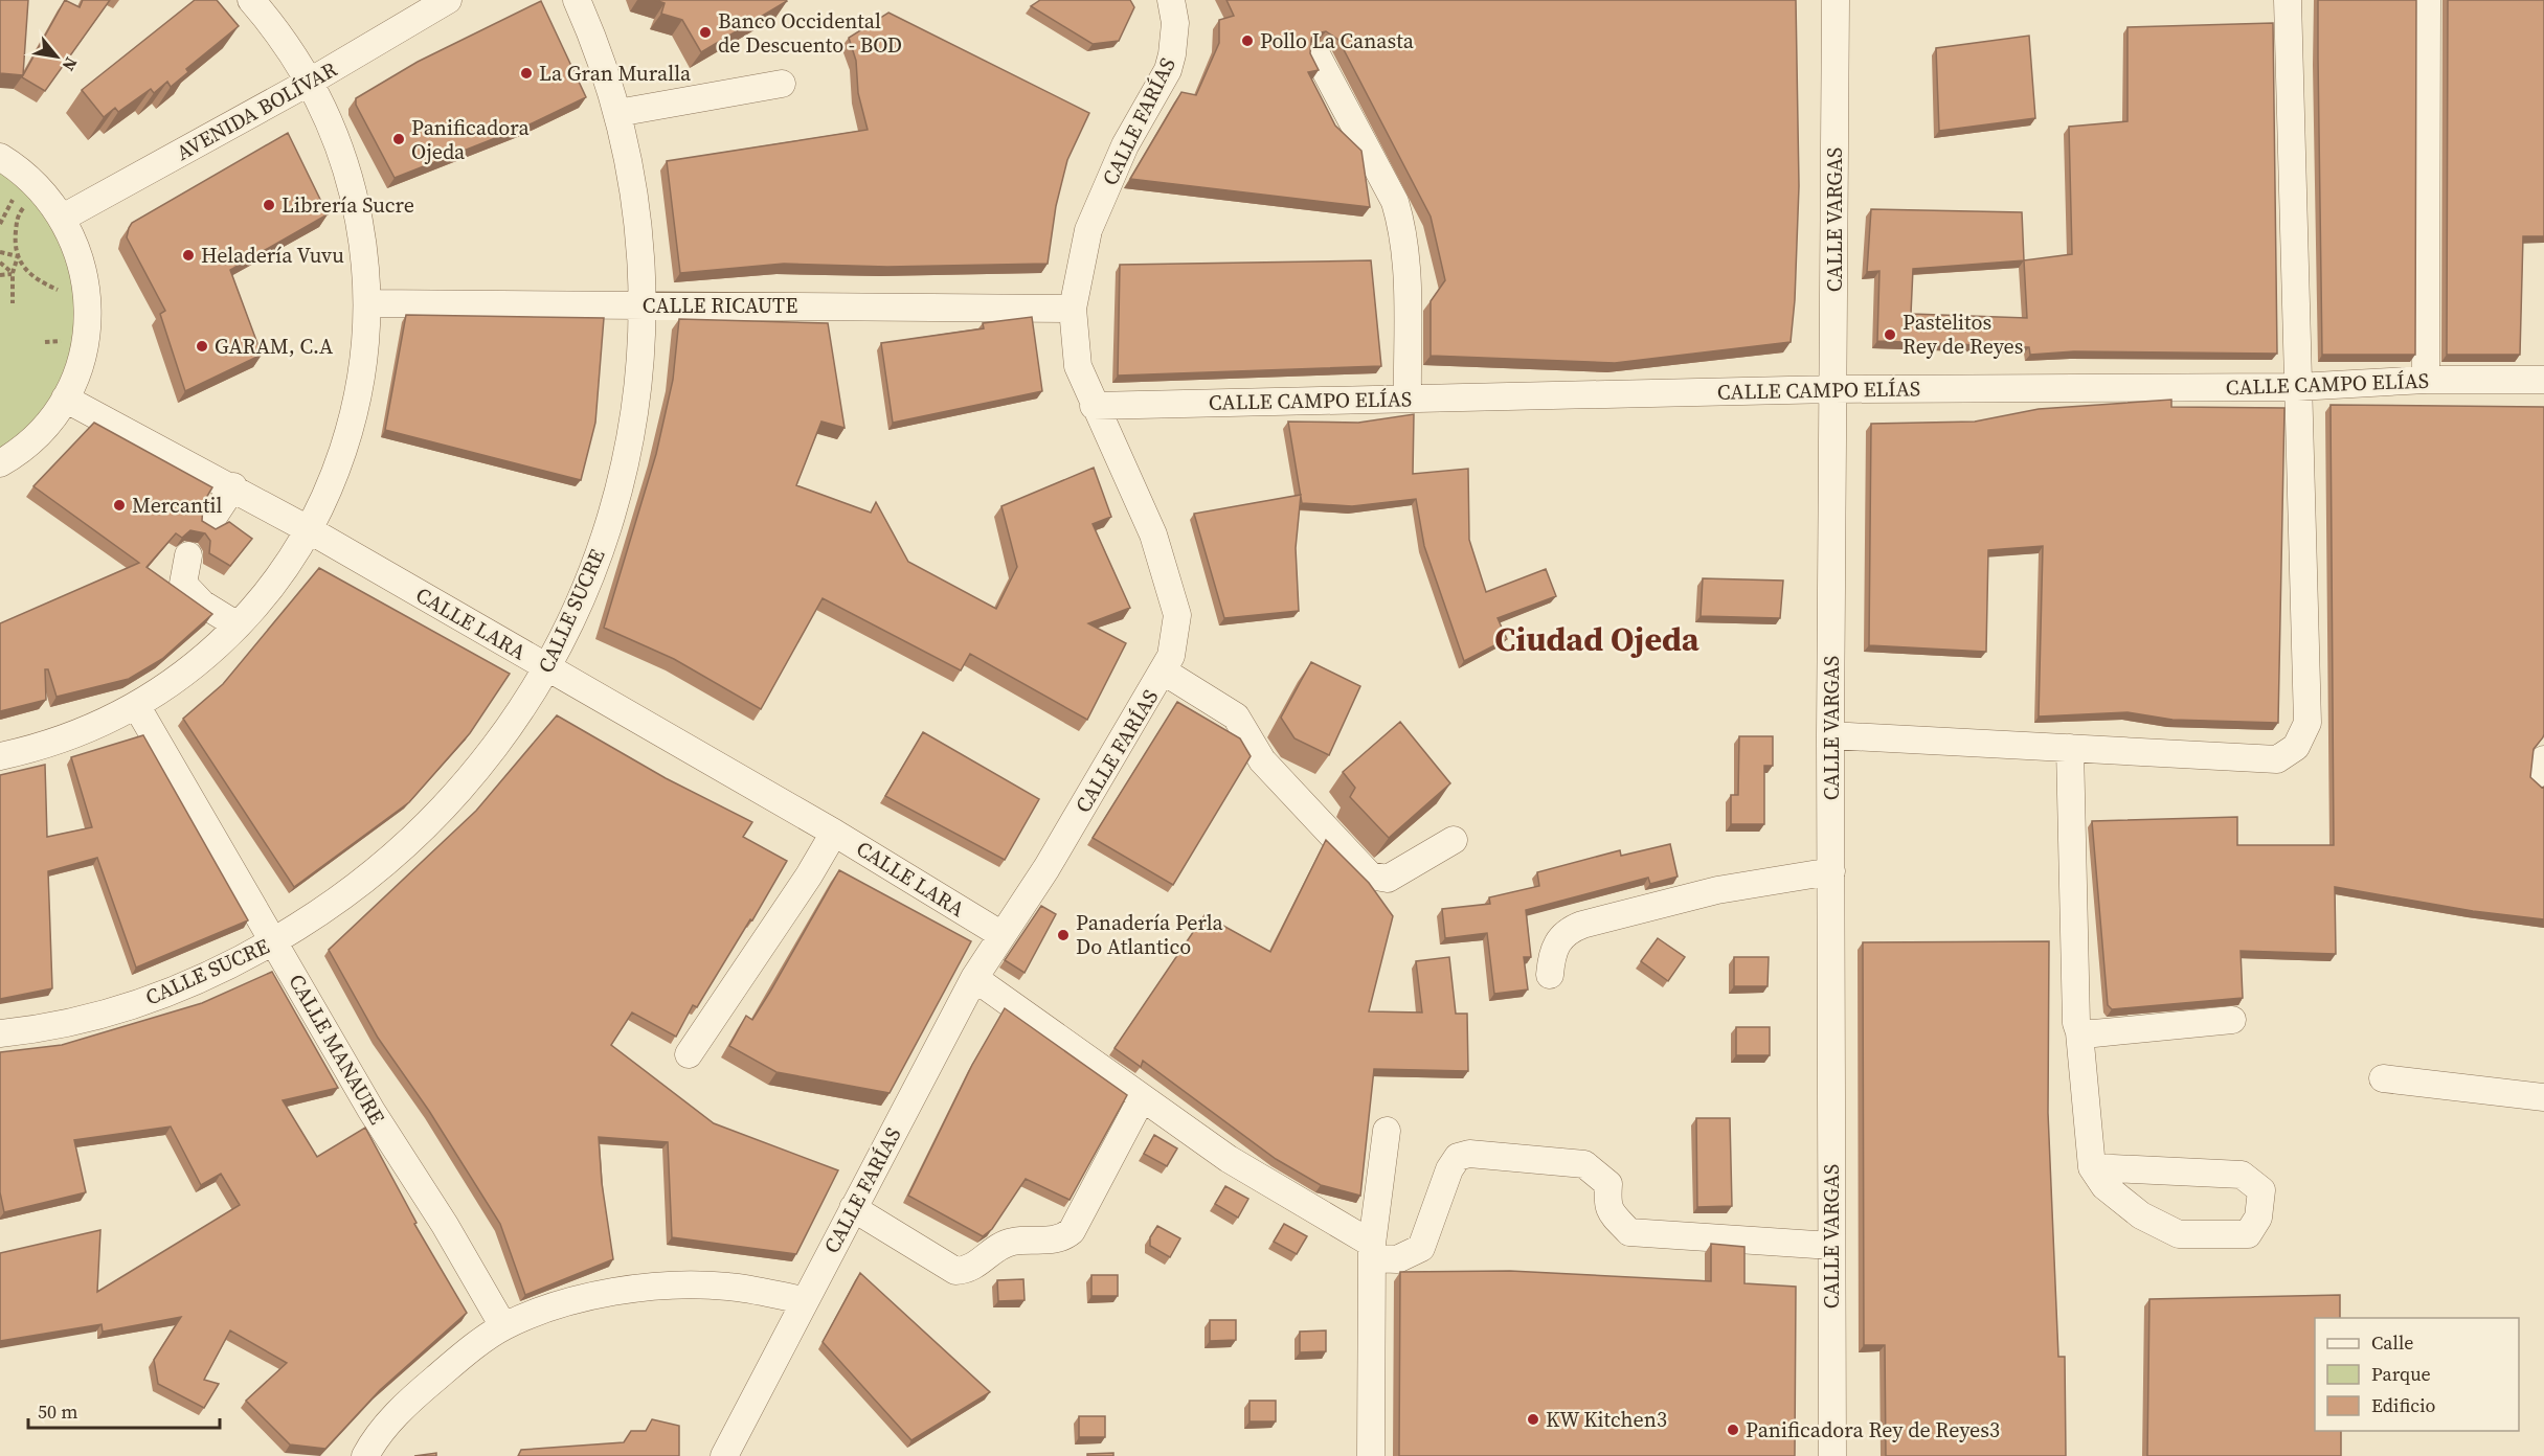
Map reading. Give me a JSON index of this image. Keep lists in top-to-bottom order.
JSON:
{
  "streets": {
    "street": [
      "AVENIDA BOLÍVAR",
      "CALLE FARÍAS",
      "CALLE VARGAS",
      "CALLE RICAUTE",
      "CALLE CAMPO ELÍAS",
      "CALLE SUCRE",
      "CALLE LARA",
      "CALLE MANAURE"
    ]
  },
  "crossings": [
    ["CALLE FARÍAS", "CALLE RICAUTE"],
    ["CALLE FARÍAS", "CALLE CAMPO ELÍAS"],
    ["CALLE FARÍAS", "CALLE LARA"],
    ["CALLE VARGAS", "CALLE CAMPO ELÍAS"],
    ["CALLE RICAUTE", "CALLE SUCRE"],
    ["CALLE SUCRE", "CALLE LARA"],
    ["CALLE SUCRE", "CALLE MANAURE"]
  ],
  "districts": ["Ciudad Ojeda"],
  "places": [
    "Banco Occidental de Descuento - BOD",
    "Pollo La Canasta",
    "La Gran Muralla",
    "Panificadora Ojeda",
    "Librería Sucre",
    "Heladería Vuvu",
    "Pastelitos Rey de Reyes",
    "GARAM, C.A",
    "Mercantil",
    "Panadería Perla Do Atlantico",
    "KW Kitchen3",
    "Panificadora Rey de Reyes3"
  ],
  "legend": ["Calle", "Parque", "Edificio"],
  "scale_bar": "50 m",
  "north": "bottom right"
}
